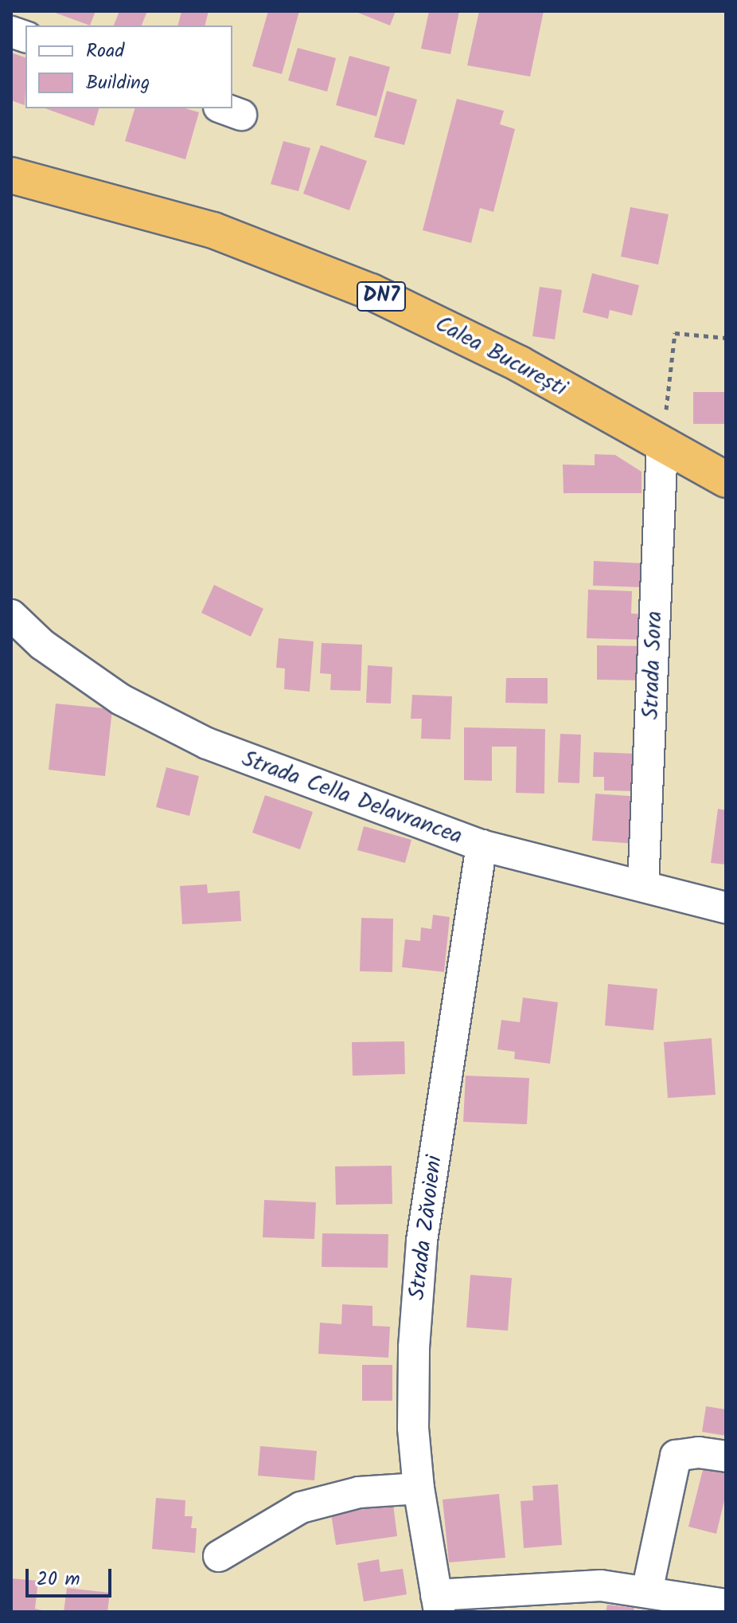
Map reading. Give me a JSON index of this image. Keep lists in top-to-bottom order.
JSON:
{
  "streets": {
    "highway": ["DN7", "Calea București"],
    "street": ["Strada Sora", "Strada Cella Delavrancea", "Strada Zăvoieni"]
  },
  "crossings": [
    ["Calea București", "Strada Sora"],
    ["Strada Sora", "Strada Cella Delavrancea"],
    ["Strada Cella Delavrancea", "Strada Zăvoieni"]
  ],
  "legend": ["Road", "Building"],
  "scale_bar": "20 m"
}
